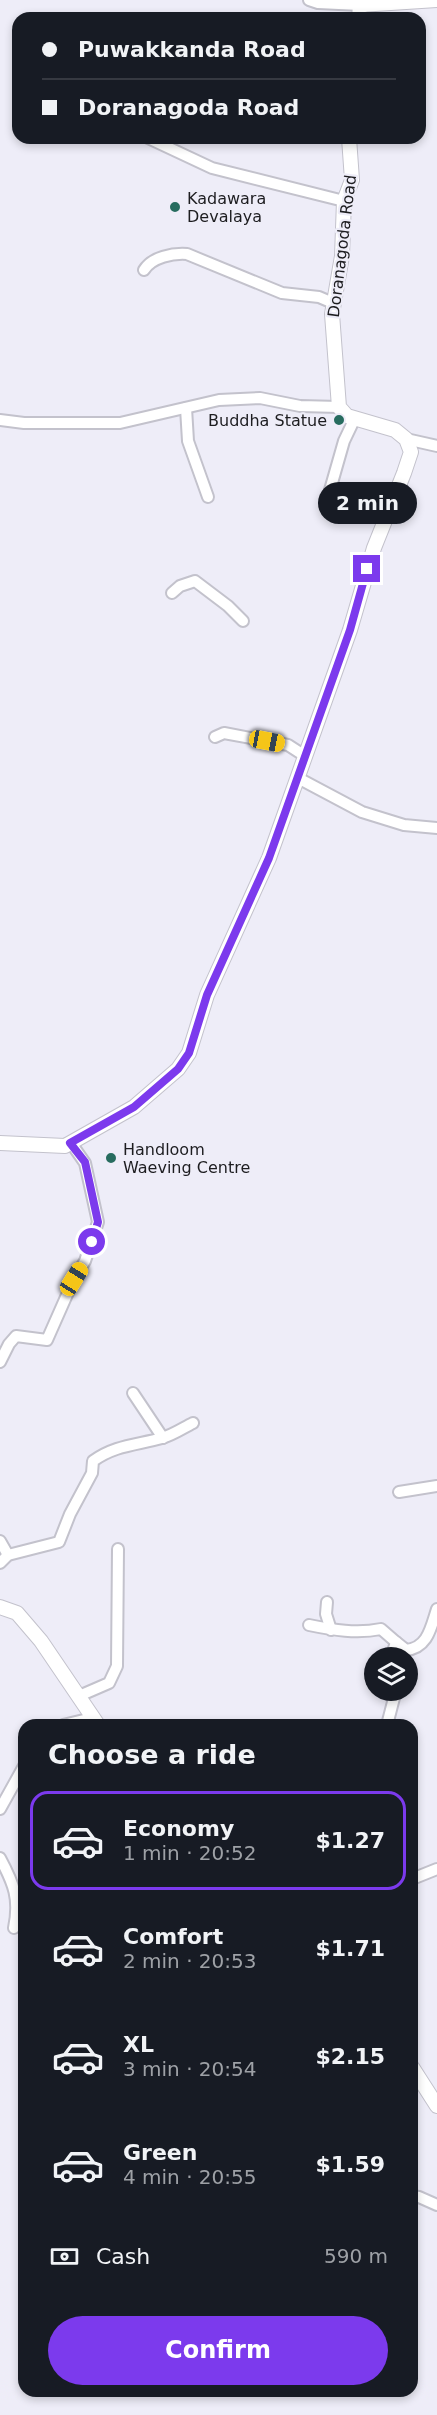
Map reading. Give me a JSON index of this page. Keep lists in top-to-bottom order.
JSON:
{
  "streets": {
    "street": ["Doranagoda Road"]
  },
  "places": ["Kadawara Devalaya", "Buddha Statue", "Handloom Waeving Centre"],
  "page": {
    "banner": ["Puwakkanda Road", "Doranagoda Road"],
    "bubble": "2 min",
    "heading": "Choose a ride",
    "list": [
      {
        "name": "Economy",
        "note": "1 min · 20:52",
        "value": "$1.27"
      },
      {
        "name": "Comfort",
        "note": "2 min · 20:53",
        "value": "$1.71"
      },
      {
        "name": "XL",
        "note": "3 min · 20:54",
        "value": "$2.15"
      },
      {
        "name": "Green",
        "note": "4 min · 20:55",
        "value": "$1.59"
      }
    ],
    "pay": ["Cash", "590 m"],
    "buttons": "Confirm"
  }
}
